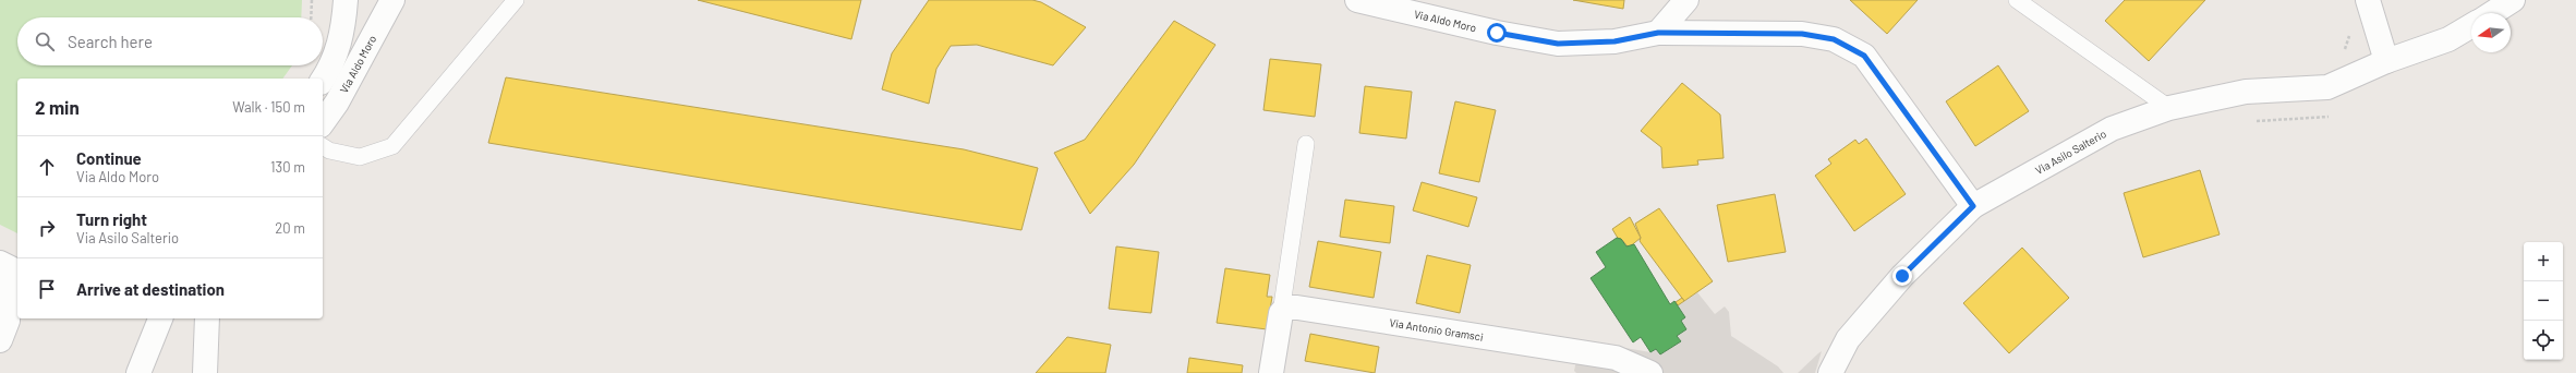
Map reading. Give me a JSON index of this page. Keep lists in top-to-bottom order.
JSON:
{
  "streets": {
    "street": ["Via Aldo Moro", "Via Asilo Salterio", "Via Antonio Gramsci"]
  },
  "crossings": [
    ["Via Aldo Moro", "Via Asilo Salterio"]
  ],
  "north": "left",
  "page": {
    "search": "Search here",
    "heading": ["2 min", "Walk · 150 m"],
    "list": [
      ["Continue", "Via Aldo Moro", "130 m"],
      ["Turn right", "Via Asilo Salterio", "20 m"],
      "Arrive at destination"
    ],
    "map_buttons": ["+", "−"]
  }
}
